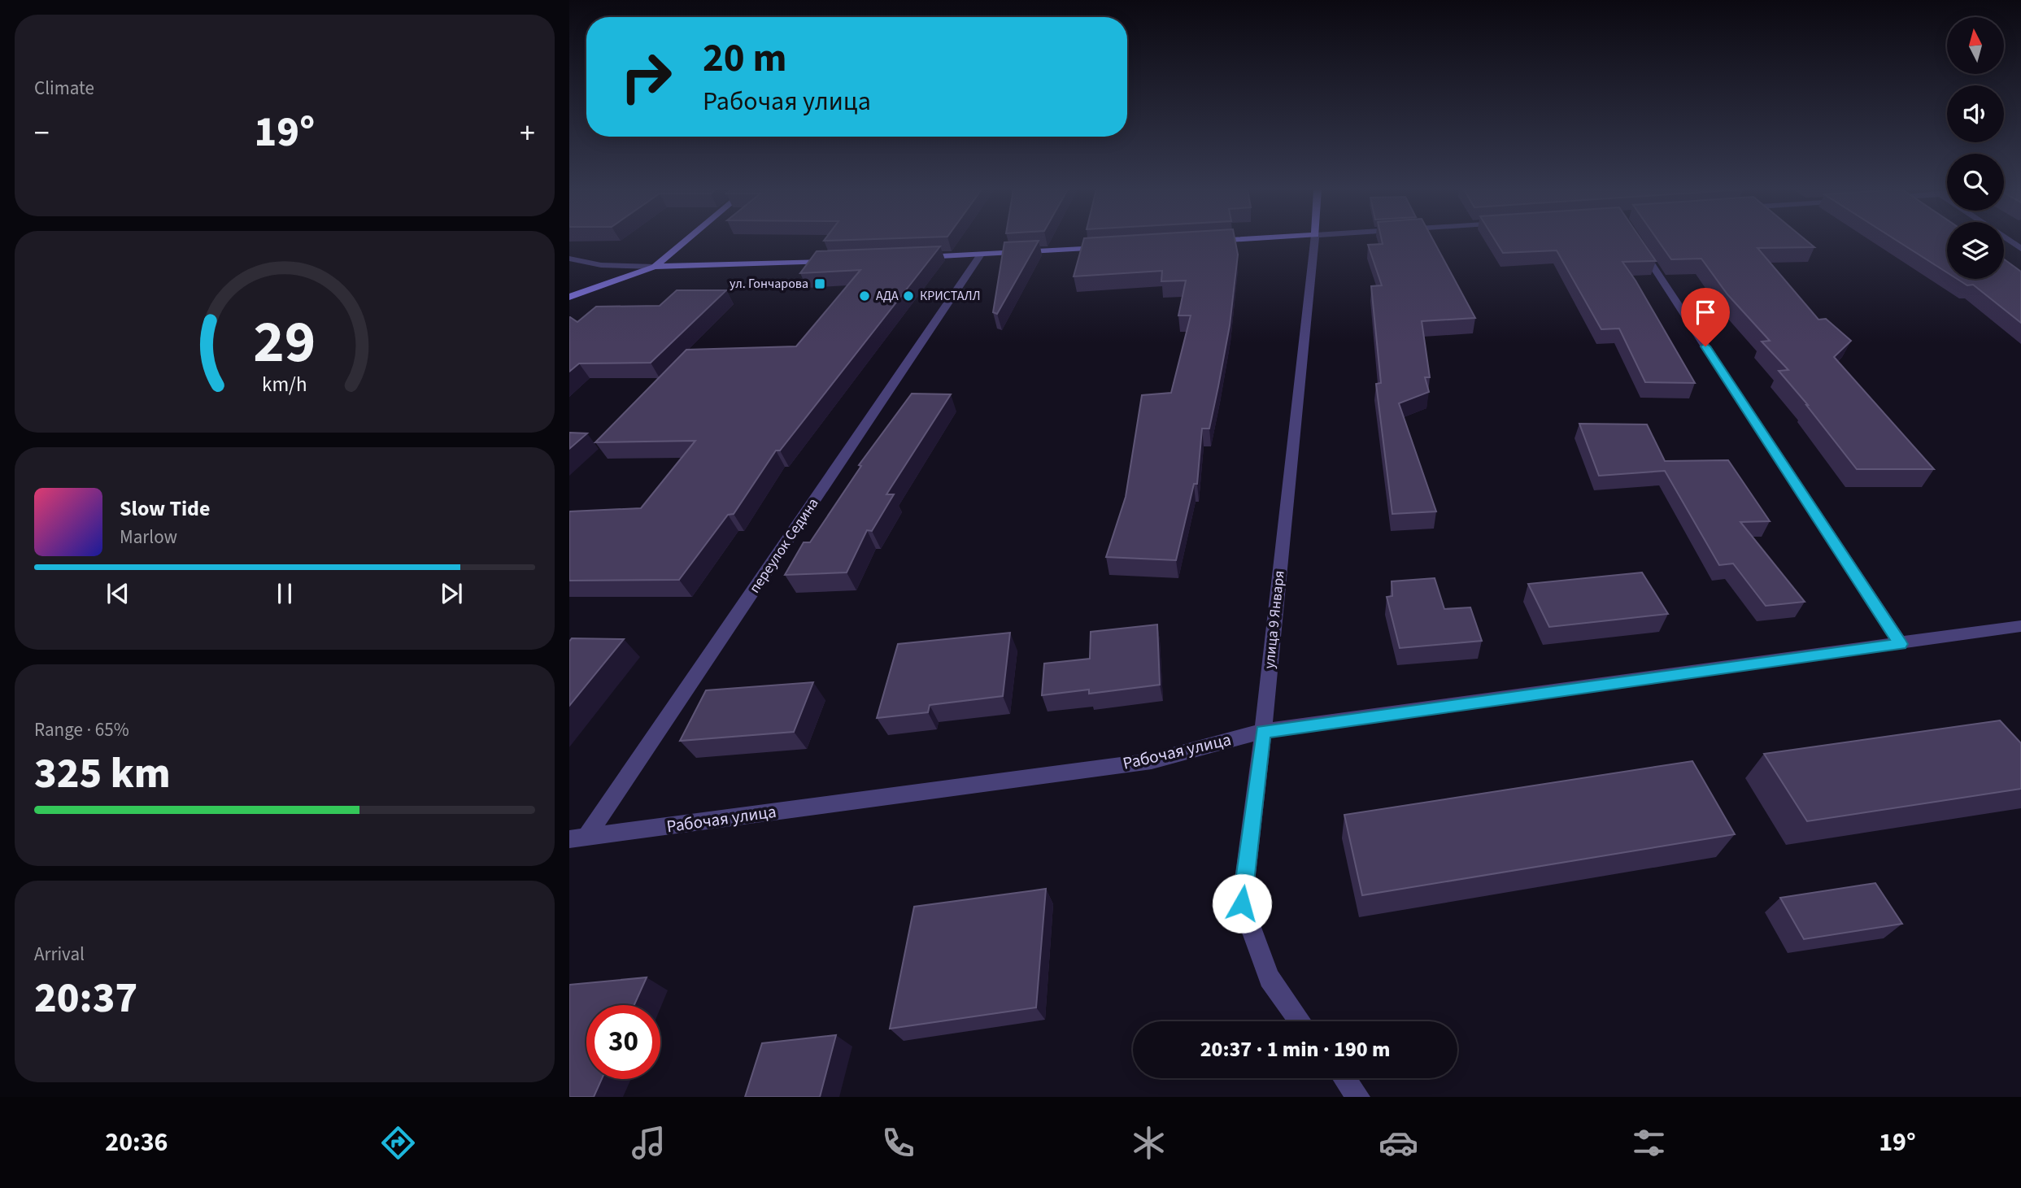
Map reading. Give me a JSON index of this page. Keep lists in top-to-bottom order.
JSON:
{
  "streets": {
    "street": ["переулок Седина", "улица 9 Января", "Рабочая улица"]
  },
  "crossings": [
    ["переулок Седина", "Рабочая улица"],
    ["улица 9 Января", "Рабочая улица"]
  ],
  "places": {
    "transit": ["ул. Гончарова"],
    "other": ["АДА", "КРИСТАЛЛ"]
  },
  "north": "top",
  "page": {
    "tile": [
      "Climate",
      ["Range · 65%", "325 km"],
      ["Arrival", "20:37"]
    ],
    "turn": ["20 m", "Рабочая улица"],
    "heat": ["−", "19°", "+"],
    "song": ["Slow Tide", "Marlow"],
    "limit": "30",
    "trip": "20:37 · 1 min · 190 m",
    "tabs": ["20:36", "19°"],
    "gauge": ["29", "km/h"]
  }
}
